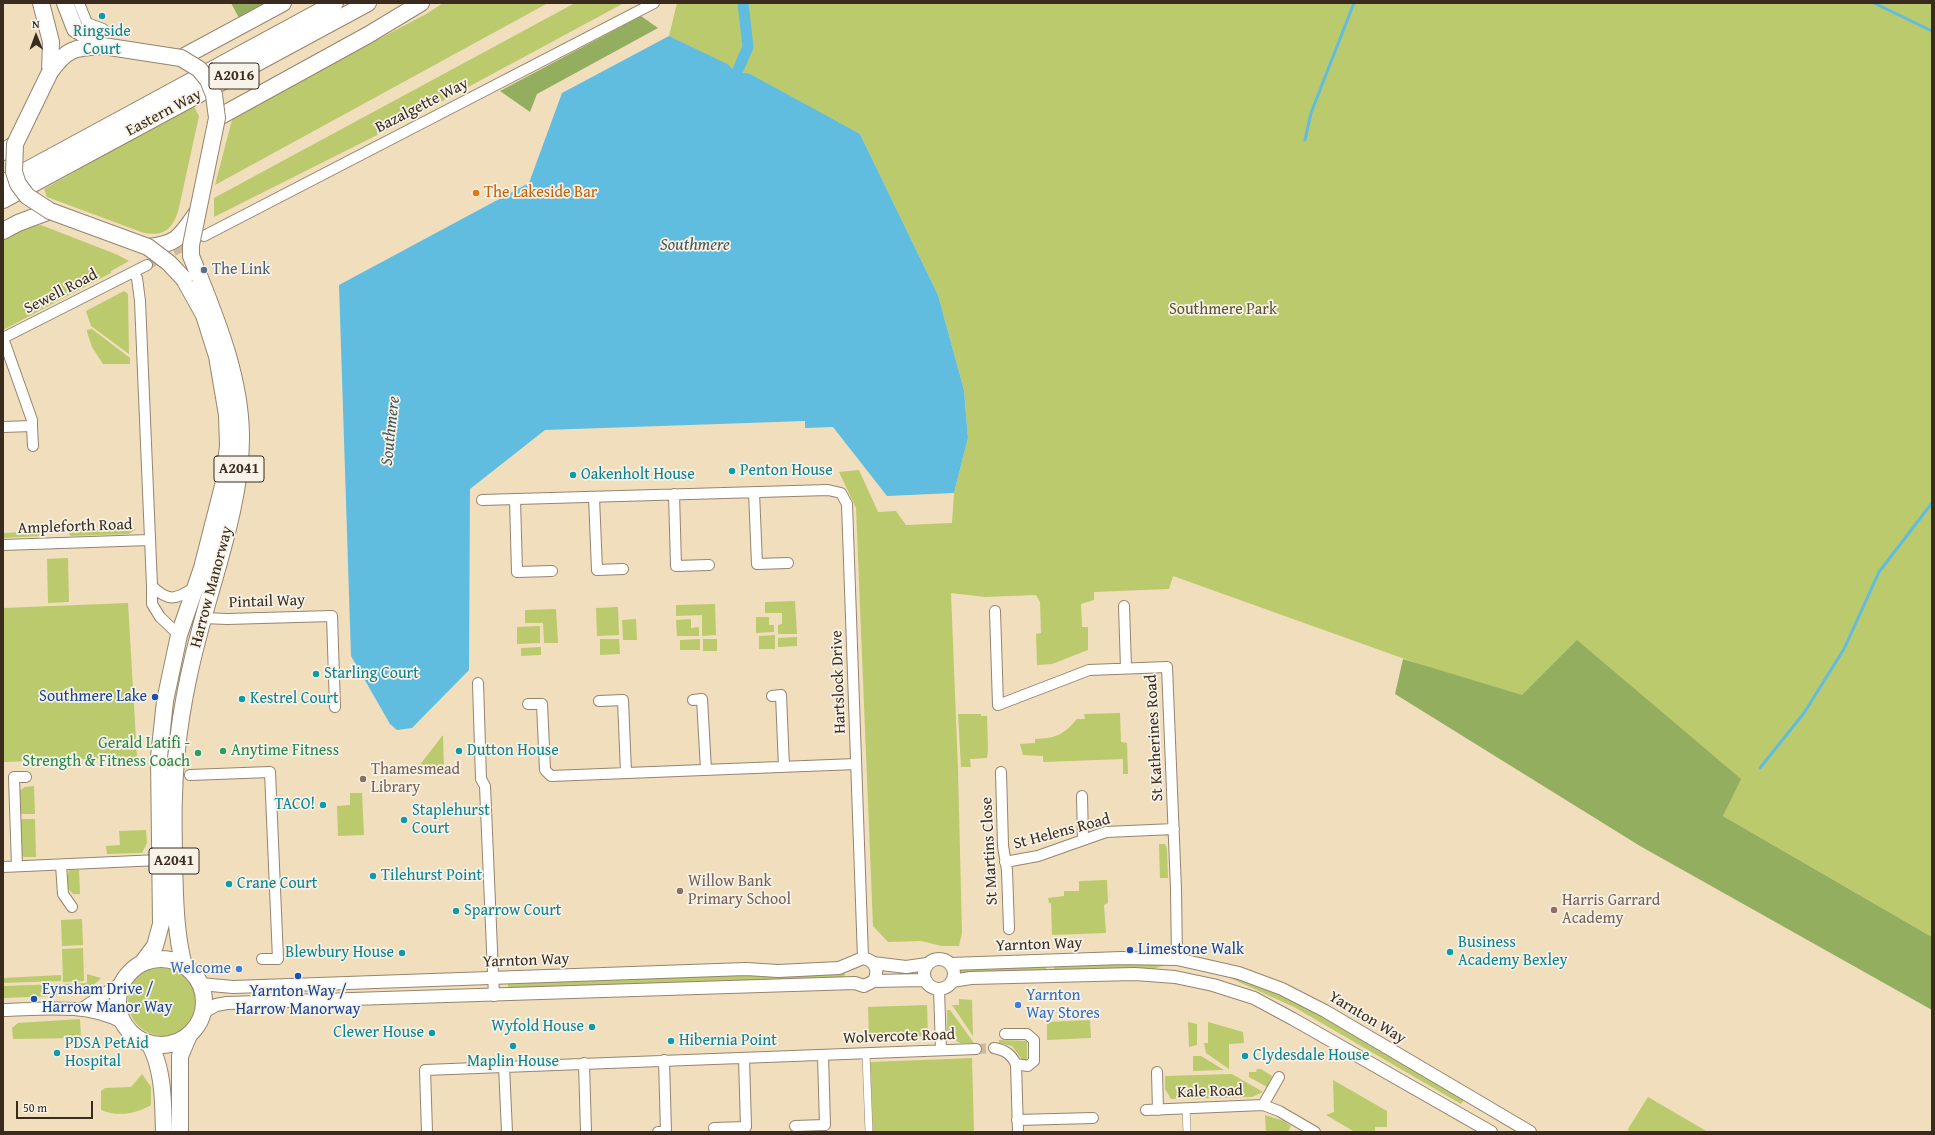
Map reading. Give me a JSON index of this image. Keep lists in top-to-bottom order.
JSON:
{
  "streets": {
    "main road": [
      "A2016",
      "Eastern Way",
      "A2041",
      "Harrow Manorway"
    ],
    "street": [
      "Bazalgette Way",
      "Sewell Road",
      "Ampleforth Road",
      "Pintail Way",
      "Hartslock Drive",
      "St Katherines Road",
      "St Helens Road",
      "St Martins Close",
      "Yarnton Way",
      "Wolvercote Road",
      "Kale Road"
    ]
  },
  "crossings": [
    ["Sewell Road", "Harrow Manorway"],
    ["A2041", "Harrow Manorway"],
    ["A2041", "Yarnton Way"],
    ["Ampleforth Road", "Harrow Manorway"],
    ["Harrow Manorway", "Pintail Way"],
    ["Harrow Manorway", "Yarnton Way"],
    ["Hartslock Drive", "Yarnton Way"],
    ["St Katherines Road", "St Helens Road"],
    ["St Katherines Road", "Yarnton Way"],
    ["St Helens Road", "St Martins Close"]
  ],
  "water": ["Southmere"],
  "parks": ["Southmere Park"],
  "places": [
    "Ringside Court",
    "The Lakeside Bar",
    "The Link",
    "Penton House",
    "Oakenholt House",
    "Starling Court",
    "Southmere Lake",
    "Kestrel Court",
    "Anytime Fitness",
    "Dutton House",
    "Gerald Latifi - Strength & Fitness Coach",
    "Thamesmead Library",
    "TACO!",
    "Staplehurst Court",
    "Tilehurst Point",
    "Crane Court",
    "Willow Bank Primary School",
    "Harris Garrard Academy",
    "Sparrow Court",
    "Limestone Walk",
    "Business Academy Bexley",
    "Blewbury House",
    "Welcome",
    "Yarnton Way / Harrow Manorway",
    "Eynsham Drive / Harrow Manor Way",
    "Yarnton Way Stores",
    "Wyfold House",
    "Clewer House",
    "Hibernia Point",
    "Maplin House",
    "PDSA PetAid Hospital",
    "Clydesdale House"
  ],
  "scale_bar": "50 m",
  "north": "top"
}
